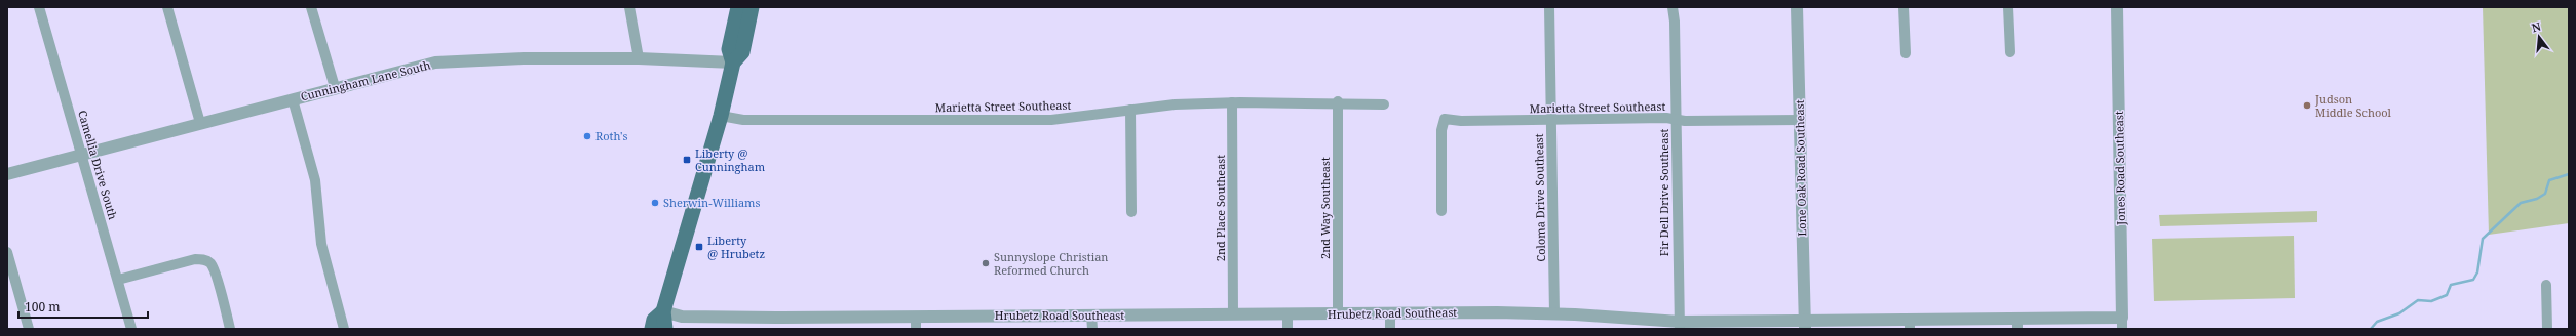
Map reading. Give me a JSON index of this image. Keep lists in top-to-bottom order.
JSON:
{
  "streets": {
    "street": [
      "Cunningham Lane South",
      "Marietta Street Southeast",
      "Camellia Drive South",
      "Lone Oak Road Southeast",
      "Jones Road Southeast",
      "Fir Dell Drive Southeast",
      "Coloma Drive Southeast",
      "2nd Place Southeast",
      "2nd Way Southeast",
      "Hrubetz Road Southeast"
    ]
  },
  "crossings": [
    ["Cunningham Lane South", "Camellia Drive South"],
    ["Marietta Street Southeast", "Lone Oak Road Southeast"],
    ["Marietta Street Southeast", "Fir Dell Drive Southeast"],
    ["Marietta Street Southeast", "Coloma Drive Southeast"],
    ["Marietta Street Southeast", "2nd Place Southeast"],
    ["Marietta Street Southeast", "2nd Way Southeast"],
    ["Lone Oak Road Southeast", "Hrubetz Road Southeast"],
    ["Jones Road Southeast", "Hrubetz Road Southeast"],
    ["Fir Dell Drive Southeast", "Hrubetz Road Southeast"],
    ["Coloma Drive Southeast", "Hrubetz Road Southeast"],
    ["2nd Place Southeast", "Hrubetz Road Southeast"],
    ["2nd Way Southeast", "Hrubetz Road Southeast"]
  ],
  "places": {
    "other": [
      "Judson Middle School",
      "Roth's",
      "Sherwin-Williams",
      "Sunnyslope Christian Reformed Church"
    ],
    "transit": ["Liberty @ Cunningham", "Liberty @ Hrubetz"]
  },
  "scale_bar": "100 m",
  "north": "top"
}
